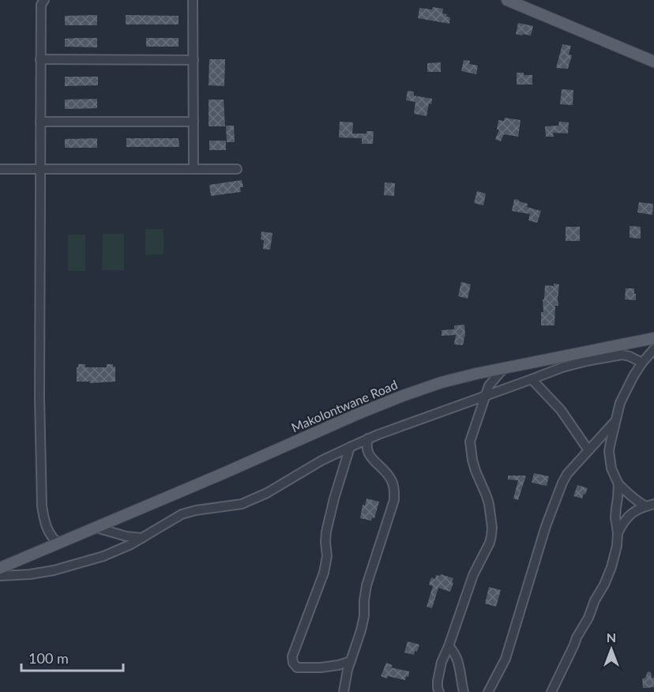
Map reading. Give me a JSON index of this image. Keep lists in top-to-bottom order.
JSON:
{
  "streets": {
    "main road": ["Makolontwane Road"]
  },
  "scale_bar": "100 m",
  "north": "top"
}
